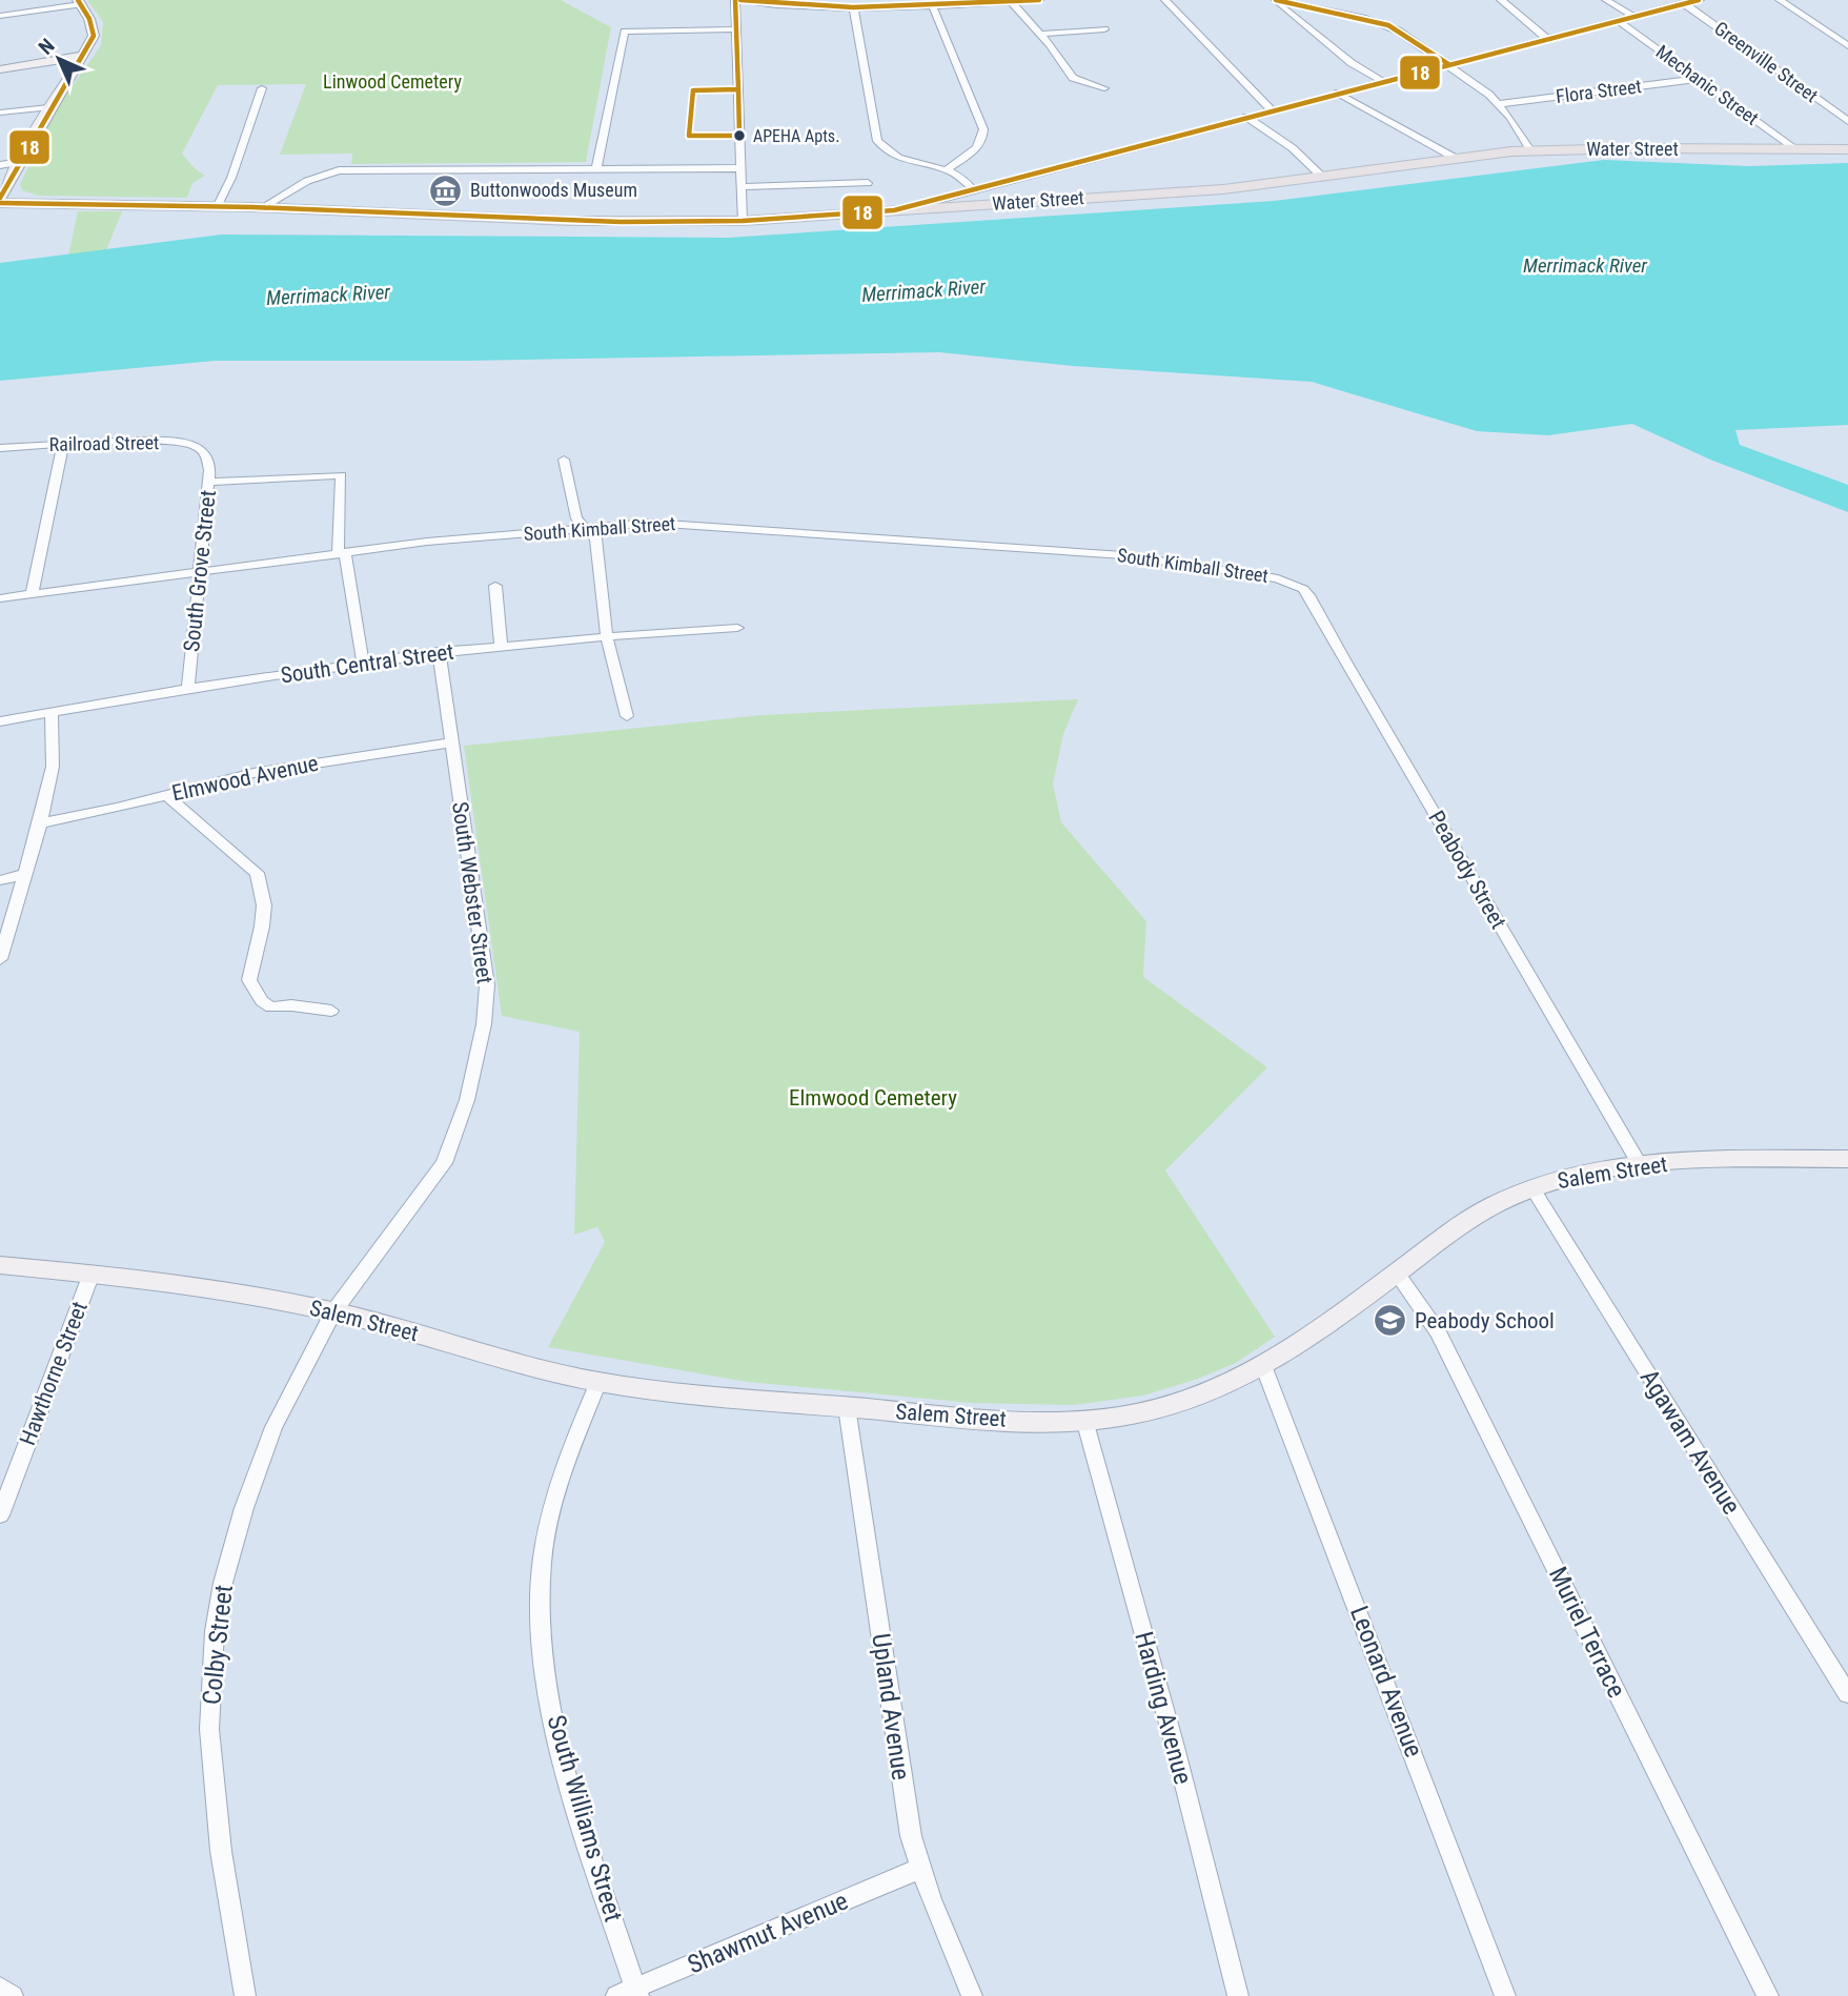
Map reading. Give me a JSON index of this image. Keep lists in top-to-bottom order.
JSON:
{
  "streets": {
    "main road": ["Water Street", "Salem Street"],
    "street": [
      "Greenville Street",
      "Mechanic Street",
      "Flora Street",
      "Railroad Street",
      "South Kimball Street",
      "South Grove Street",
      "South Central Street",
      "Elmwood Avenue",
      "Peabody Street",
      "South Webster Street",
      "Hawthorne Street",
      "Agawam Avenue",
      "Muriel Terrace",
      "Colby Street",
      "Leonard Avenue",
      "Upland Avenue",
      "Harding Avenue",
      "South Williams Street",
      "Shawmut Avenue"
    ]
  },
  "crossings": [
    ["Mechanic Street", "Flora Street"],
    ["Mechanic Street", "Water Street"],
    ["Railroad Street", "South Grove Street"],
    ["South Kimball Street", "South Grove Street"],
    ["South Kimball Street", "Peabody Street"],
    ["South Grove Street", "South Central Street"],
    ["South Central Street", "South Webster Street"],
    ["Elmwood Avenue", "South Webster Street"],
    ["Peabody Street", "Salem Street"],
    ["South Webster Street", "Salem Street"],
    ["South Webster Street", "Colby Street"],
    ["Salem Street", "Hawthorne Street"],
    ["Salem Street", "Agawam Avenue"],
    ["Salem Street", "Muriel Terrace"],
    ["Salem Street", "Colby Street"],
    ["Salem Street", "Leonard Avenue"],
    ["Salem Street", "Upland Avenue"],
    ["Salem Street", "Harding Avenue"],
    ["Salem Street", "South Williams Street"],
    ["Upland Avenue", "Shawmut Avenue"],
    ["South Williams Street", "Shawmut Avenue"]
  ],
  "water": ["Merrimack River"],
  "parks": ["Linwood Cemetery", "Elmwood Cemetery"],
  "places": {
    "other": ["APEHA Apts."],
    "museum": ["Buttonwoods Museum"],
    "school or university": ["Peabody School"]
  },
  "lines": ["transit line 18"],
  "north": "top left"
}
